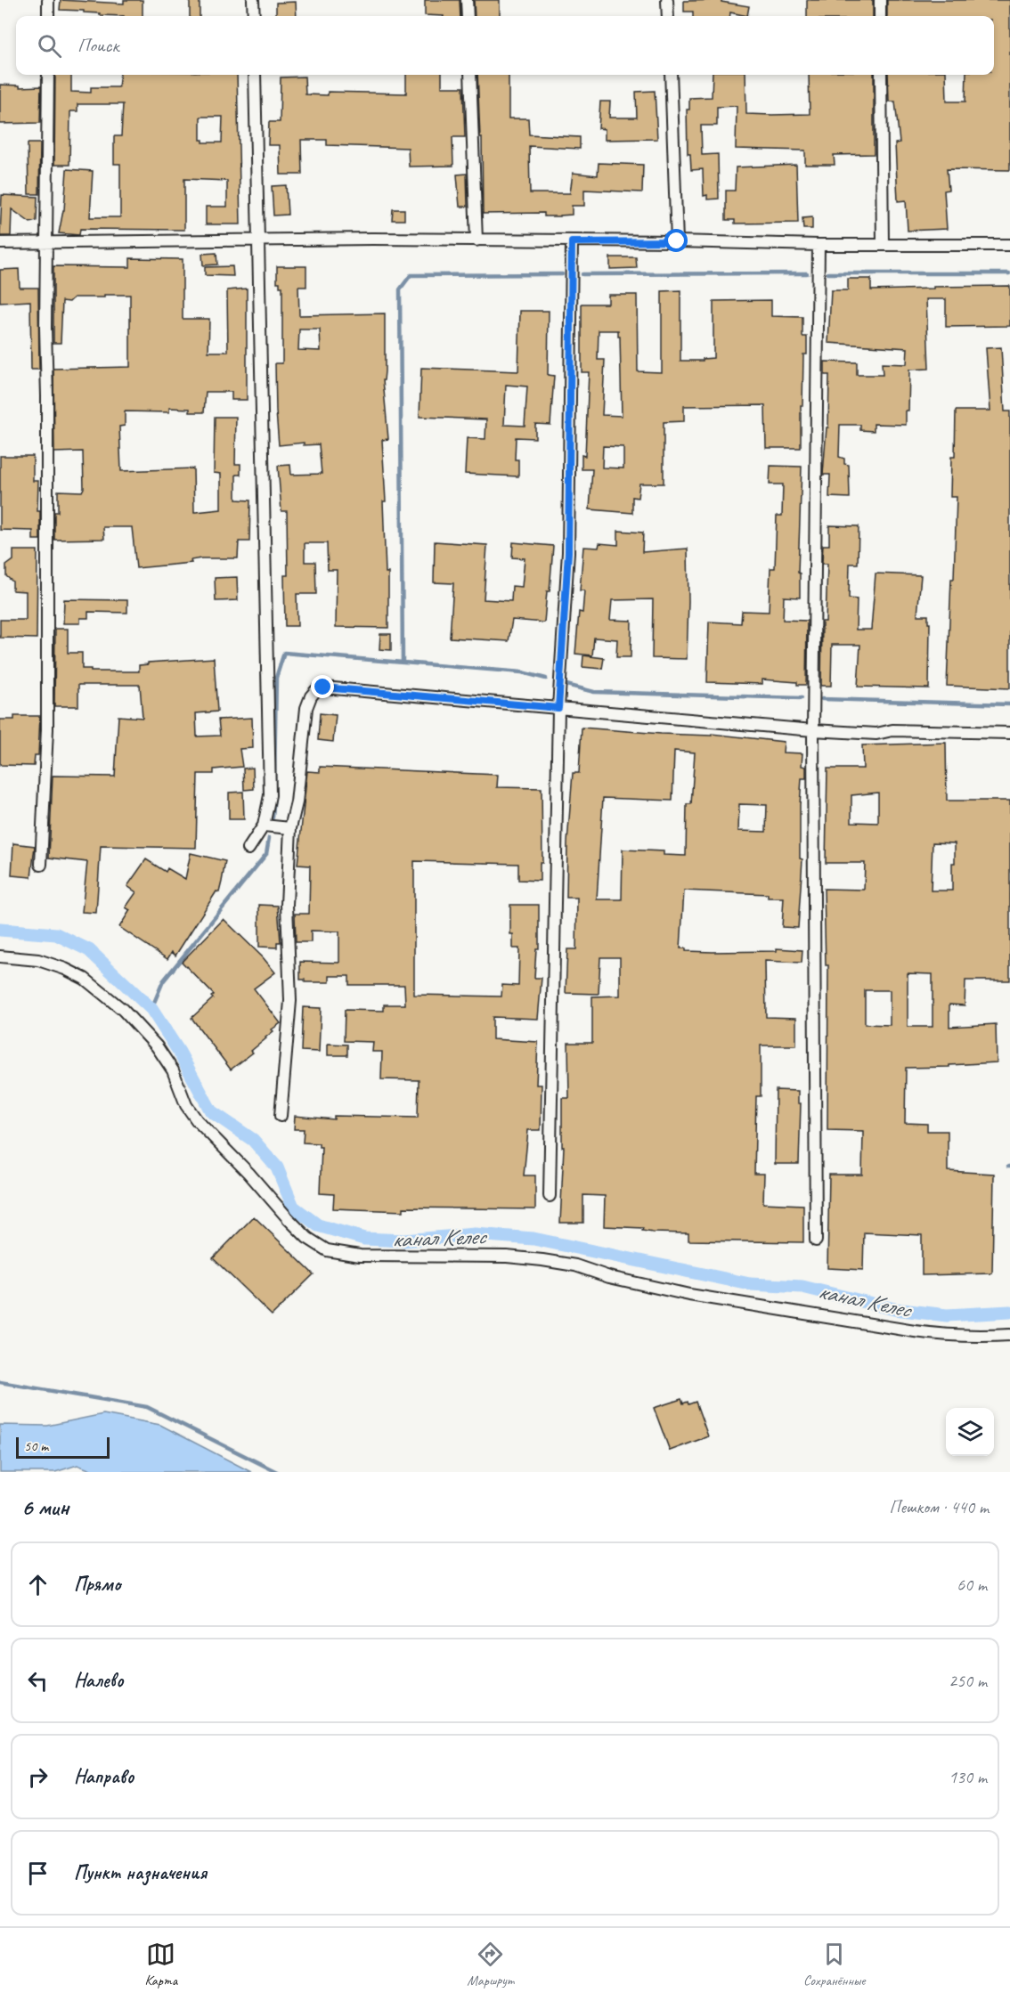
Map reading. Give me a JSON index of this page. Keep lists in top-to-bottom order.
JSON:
{
  "water": ["канал Келес"],
  "scale_bar": "50 m",
  "page": {
    "search": "Поиск",
    "scale": "50 m",
    "heading": ["6 мин", "Пешком · 440 m"],
    "list": [
      ["Прямо", "60 m"],
      ["Налево", "250 m"],
      ["Направо", "130 m"],
      "Пункт назначения"
    ],
    "nav": ["Карта", "Маршрут", "Сохранённые"]
  }
}
